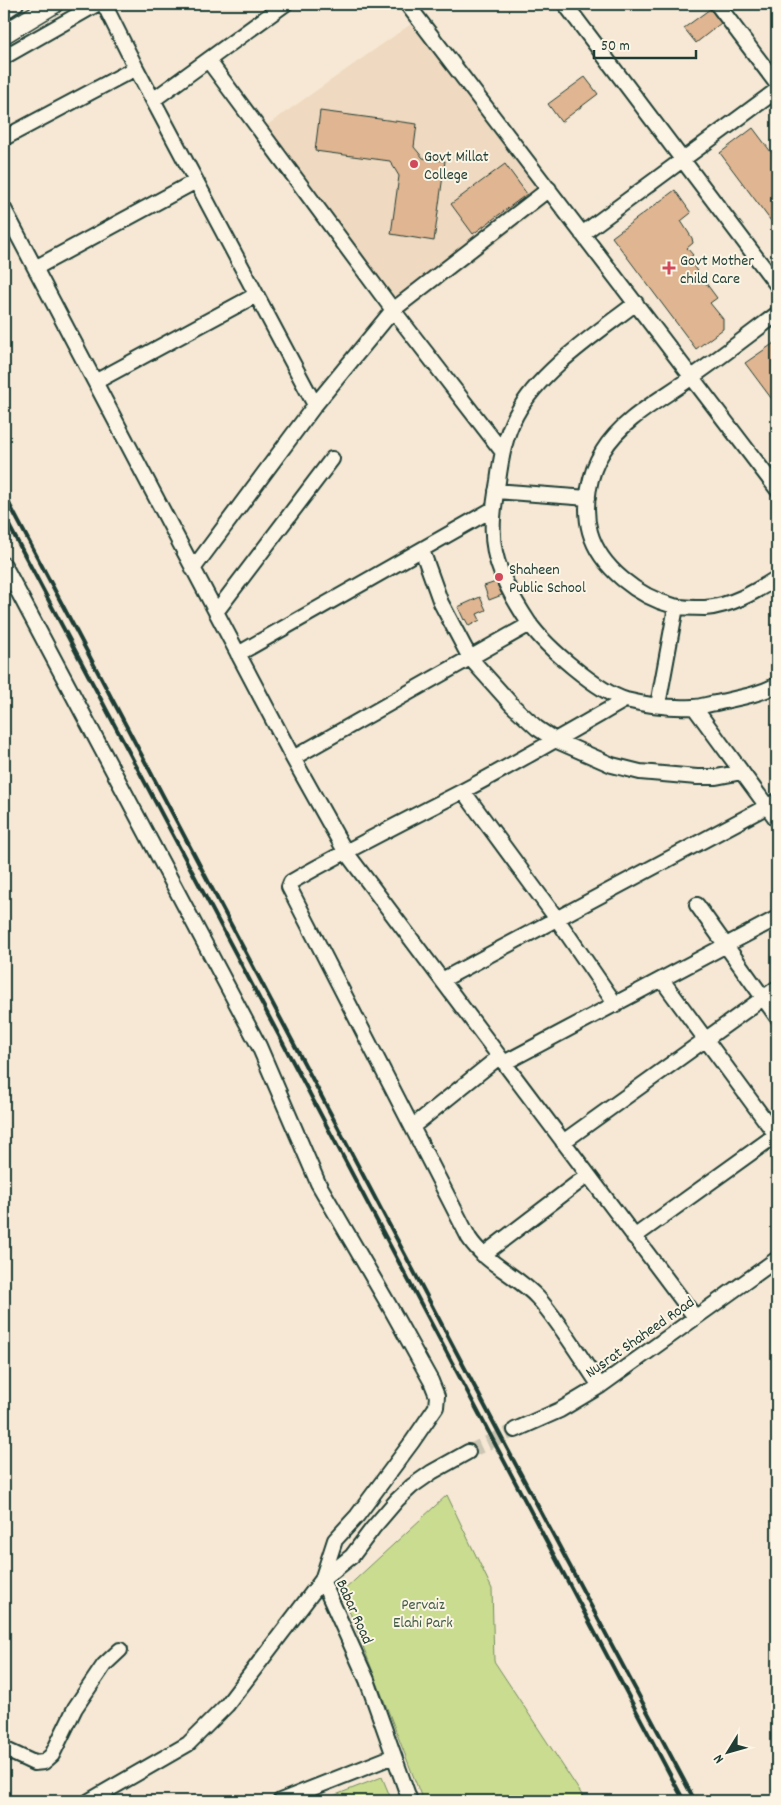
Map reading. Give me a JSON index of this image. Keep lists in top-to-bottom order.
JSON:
{
  "streets": {
    "street": ["Nusrat Shaheed Road", "Babar Road"]
  },
  "parks": ["Pervaiz Elahi Park"],
  "places": {
    "other": ["Govt Millat College", "Shaheen Public School"],
    "health": ["Govt Mother child Care"]
  },
  "scale_bar": "50 m",
  "north": "bottom left"
}
